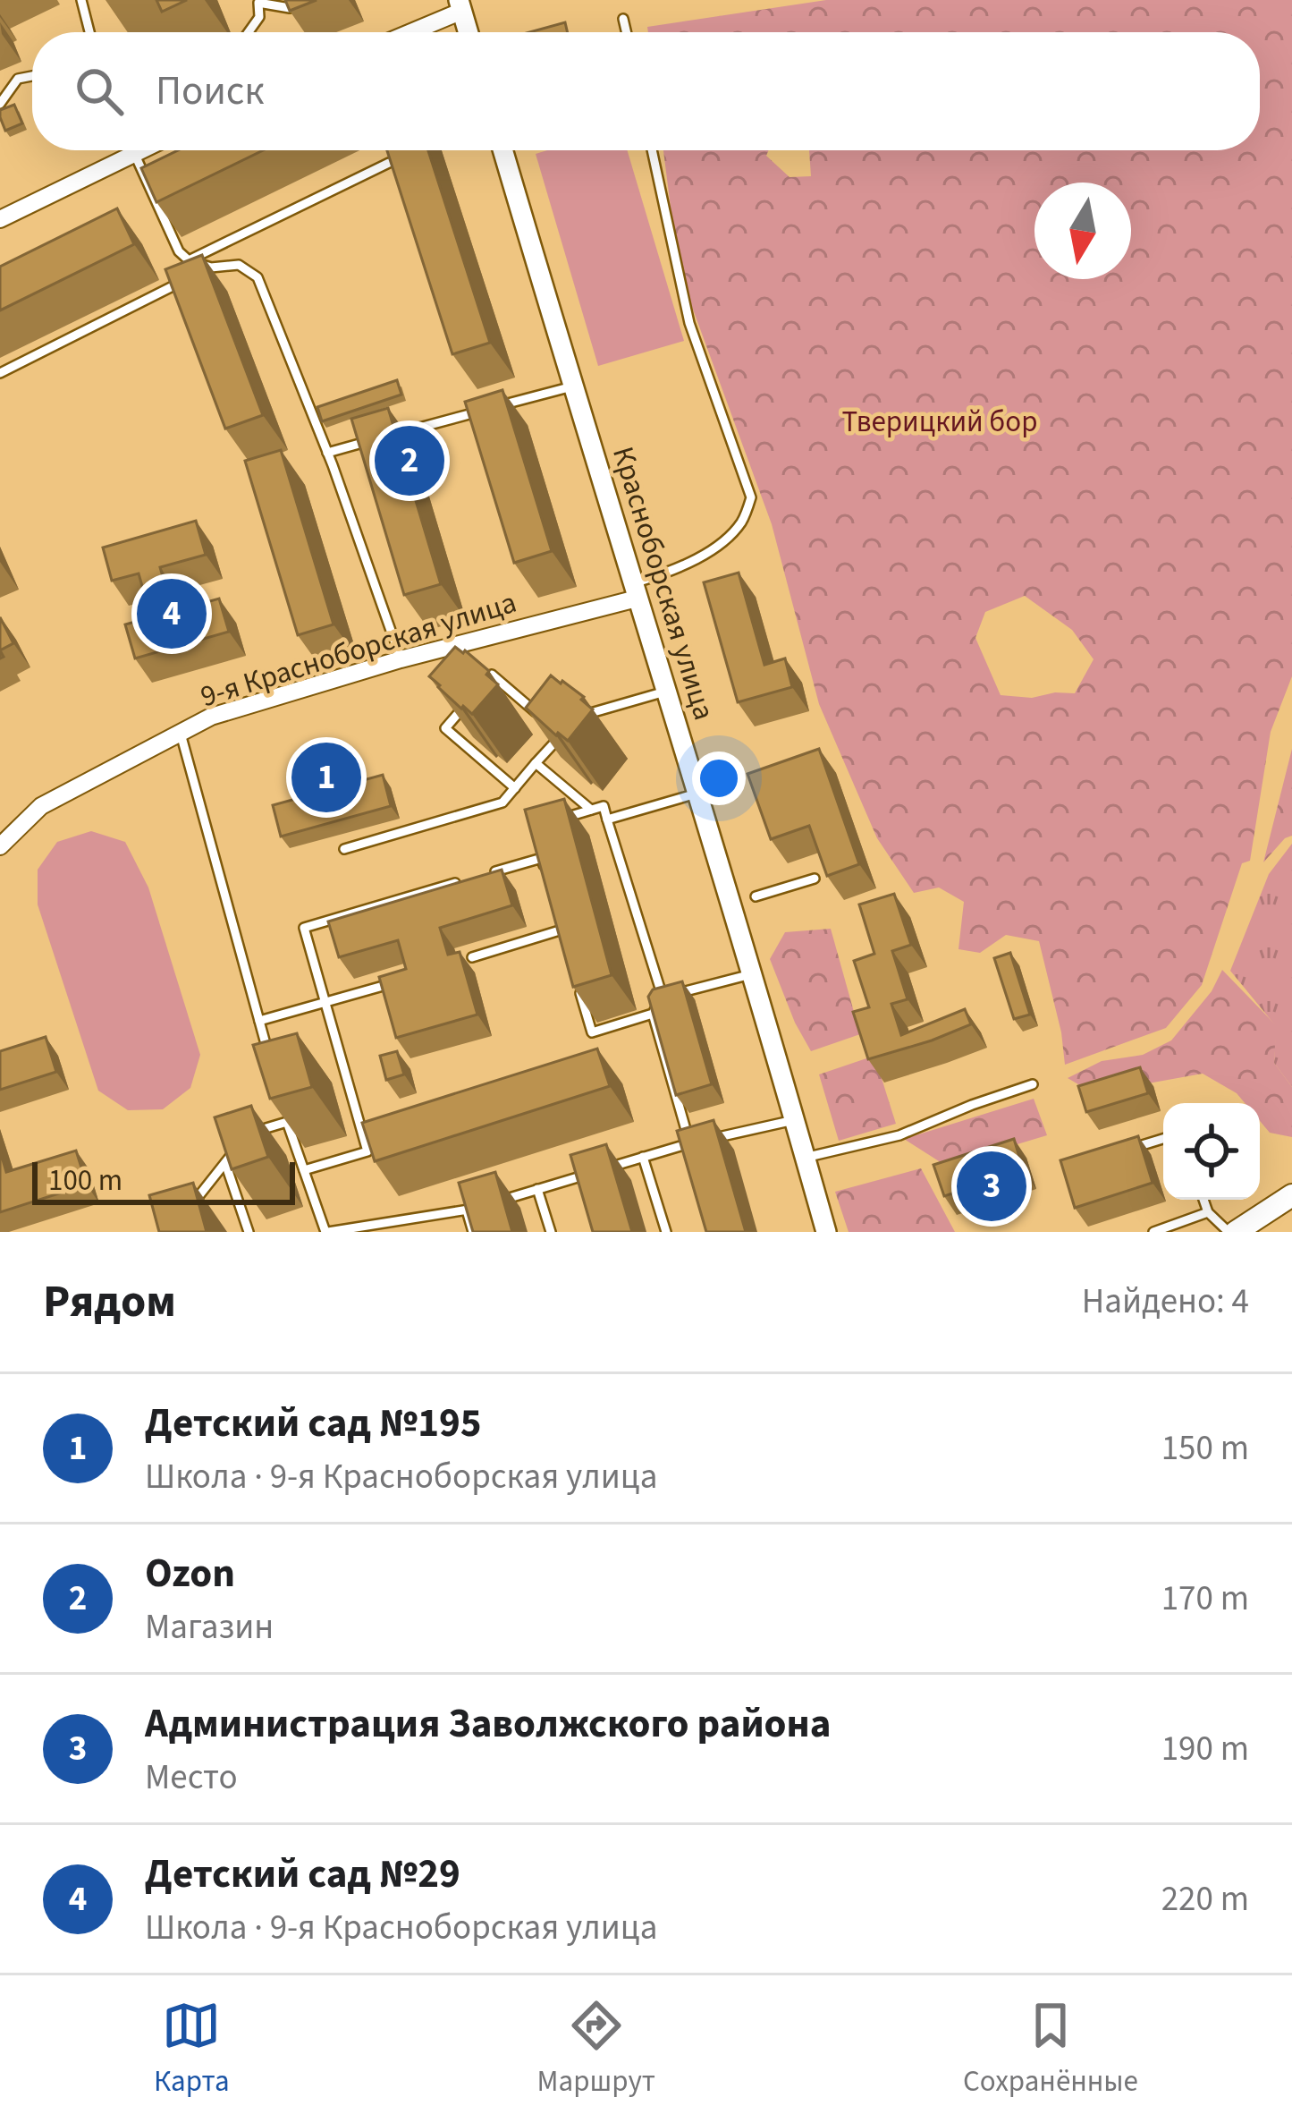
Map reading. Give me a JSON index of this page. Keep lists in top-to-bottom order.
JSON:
{
  "streets": {
    "street": ["Красноборская улица", "9-я Красноборская улица"]
  },
  "crossings": [
    ["Красноборская улица", "9-я Красноборская улица"]
  ],
  "parks": ["Тверицкий бор"],
  "scale_bar": "100 m",
  "north": "bottom",
  "page": {
    "search": "Поиск",
    "pins": [
      "2",
      "4",
      "1",
      "3"
    ],
    "scale": "100 m",
    "heading": ["Рядом", "Найдено: 4"],
    "list": [
      {
        "mark": "1",
        "name": "Детский сад №195",
        "note": "Школа · 9-я Красноборская улица",
        "value": "150 m"
      },
      {
        "mark": "2",
        "name": "Ozon",
        "note": "Магазин",
        "value": "170 m"
      },
      {
        "mark": "3",
        "name": "Администрация Заволжского района",
        "note": "Место",
        "value": "190 m"
      },
      {
        "mark": "4",
        "name": "Детский сад №29",
        "note": "Школа · 9-я Красноборская улица",
        "value": "220 m"
      }
    ],
    "nav": ["Карта", "Маршрут", "Сохранённые"]
  }
}
